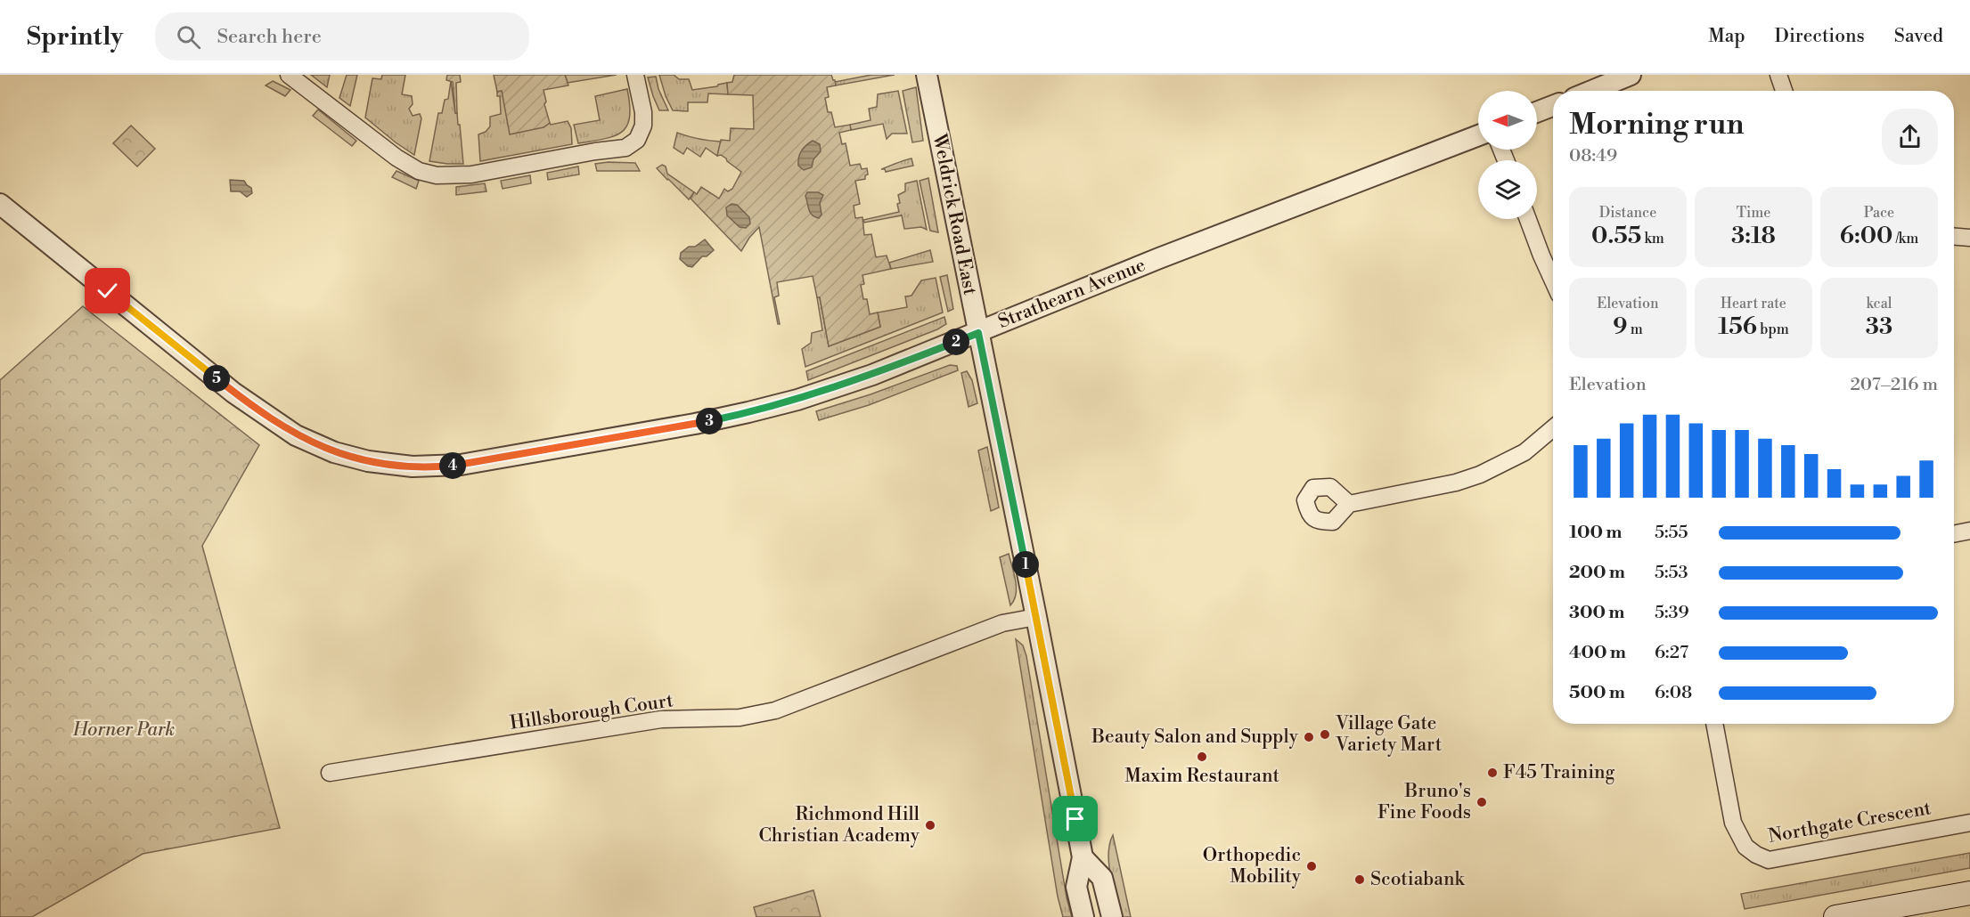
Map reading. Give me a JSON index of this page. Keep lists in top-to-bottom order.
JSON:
{
  "streets": {
    "street": [
      "Weldrick Road East",
      "Strathearn Avenue",
      "Hillsborough Court",
      "Northgate Crescent"
    ]
  },
  "crossings": [
    ["Weldrick Road East", "Strathearn Avenue"],
    ["Weldrick Road East", "Hillsborough Court"]
  ],
  "parks": ["Horner Park"],
  "places": [
    "Village Gate Variety Mart",
    "Beauty Salon and Supply",
    "Maxim Restaurant",
    "F45 Training",
    "Bruno's Fine Foods",
    "Richmond Hill Christian Academy",
    "Orthopedic Mobility",
    "Scotiabank"
  ],
  "north": "left",
  "page": {
    "header": "Sprintly",
    "search": "Search here",
    "nav": ["Map", "Directions", "Saved"],
    "heading": ["Morning run", "08:49"],
    "stats": [
      ["Distance", "0.55 km"],
      ["Time", "3:18"],
      ["Pace", "6:00 /km"],
      ["Elevation", "9 m"],
      ["Heart rate", "156 bpm"],
      ["kcal", "33"]
    ],
    "pins": [
      "2",
      "5",
      "3",
      "4",
      "1"
    ],
    "chart": ["Elevation", "207–216 m"],
    "list": [
      {
        "name": "100 m",
        "note": "5:55"
      },
      {
        "name": "200 m",
        "note": "5:53"
      },
      {
        "name": "300 m",
        "note": "5:39"
      },
      {
        "name": "400 m",
        "note": "6:27"
      },
      {
        "name": "500 m",
        "note": "6:08"
      }
    ]
  }
}
